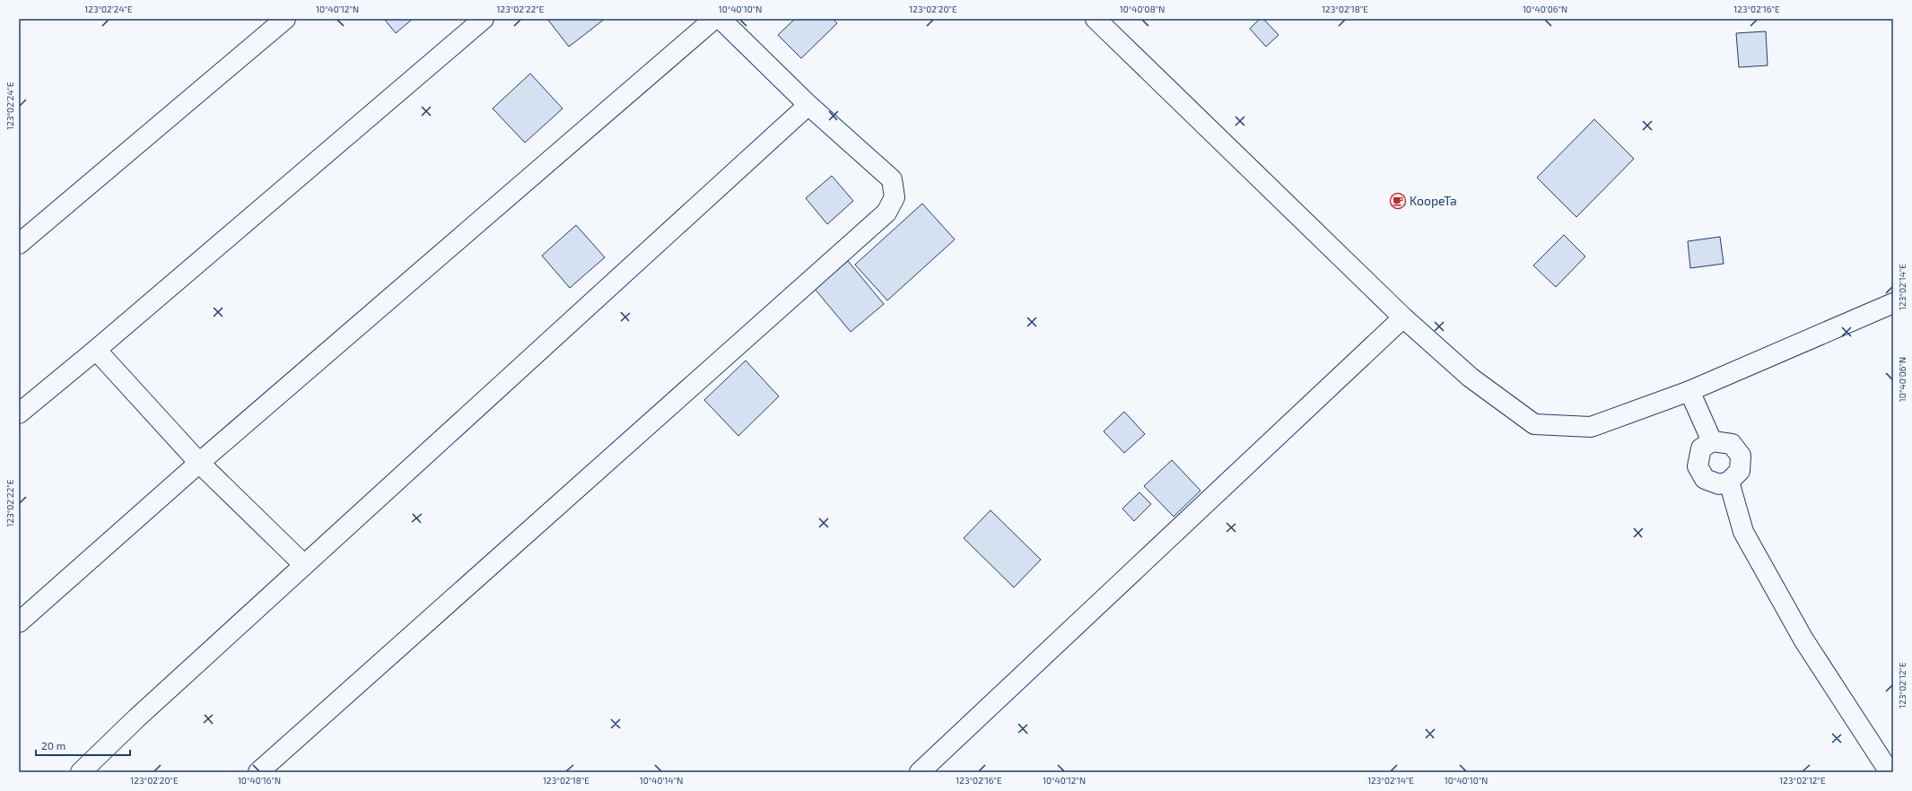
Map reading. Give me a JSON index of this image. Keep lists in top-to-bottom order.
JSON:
{
  "places": {
    "cafe": ["KoopeTa"]
  },
  "scale_bar": "20 m",
  "coordinates": [
    "123°02'24\"E",
    "10°40'12\"N",
    "123°02'22\"E",
    "10°40'10\"N",
    "123°02'20\"E",
    "10°40'08\"N",
    "123°02'18\"E",
    "10°40'06\"N",
    "123°02'16\"E",
    "123°02'14\"E",
    "123°02'12\"E",
    "10°40'16\"N",
    "10°40'14\"N"
  ]
}
